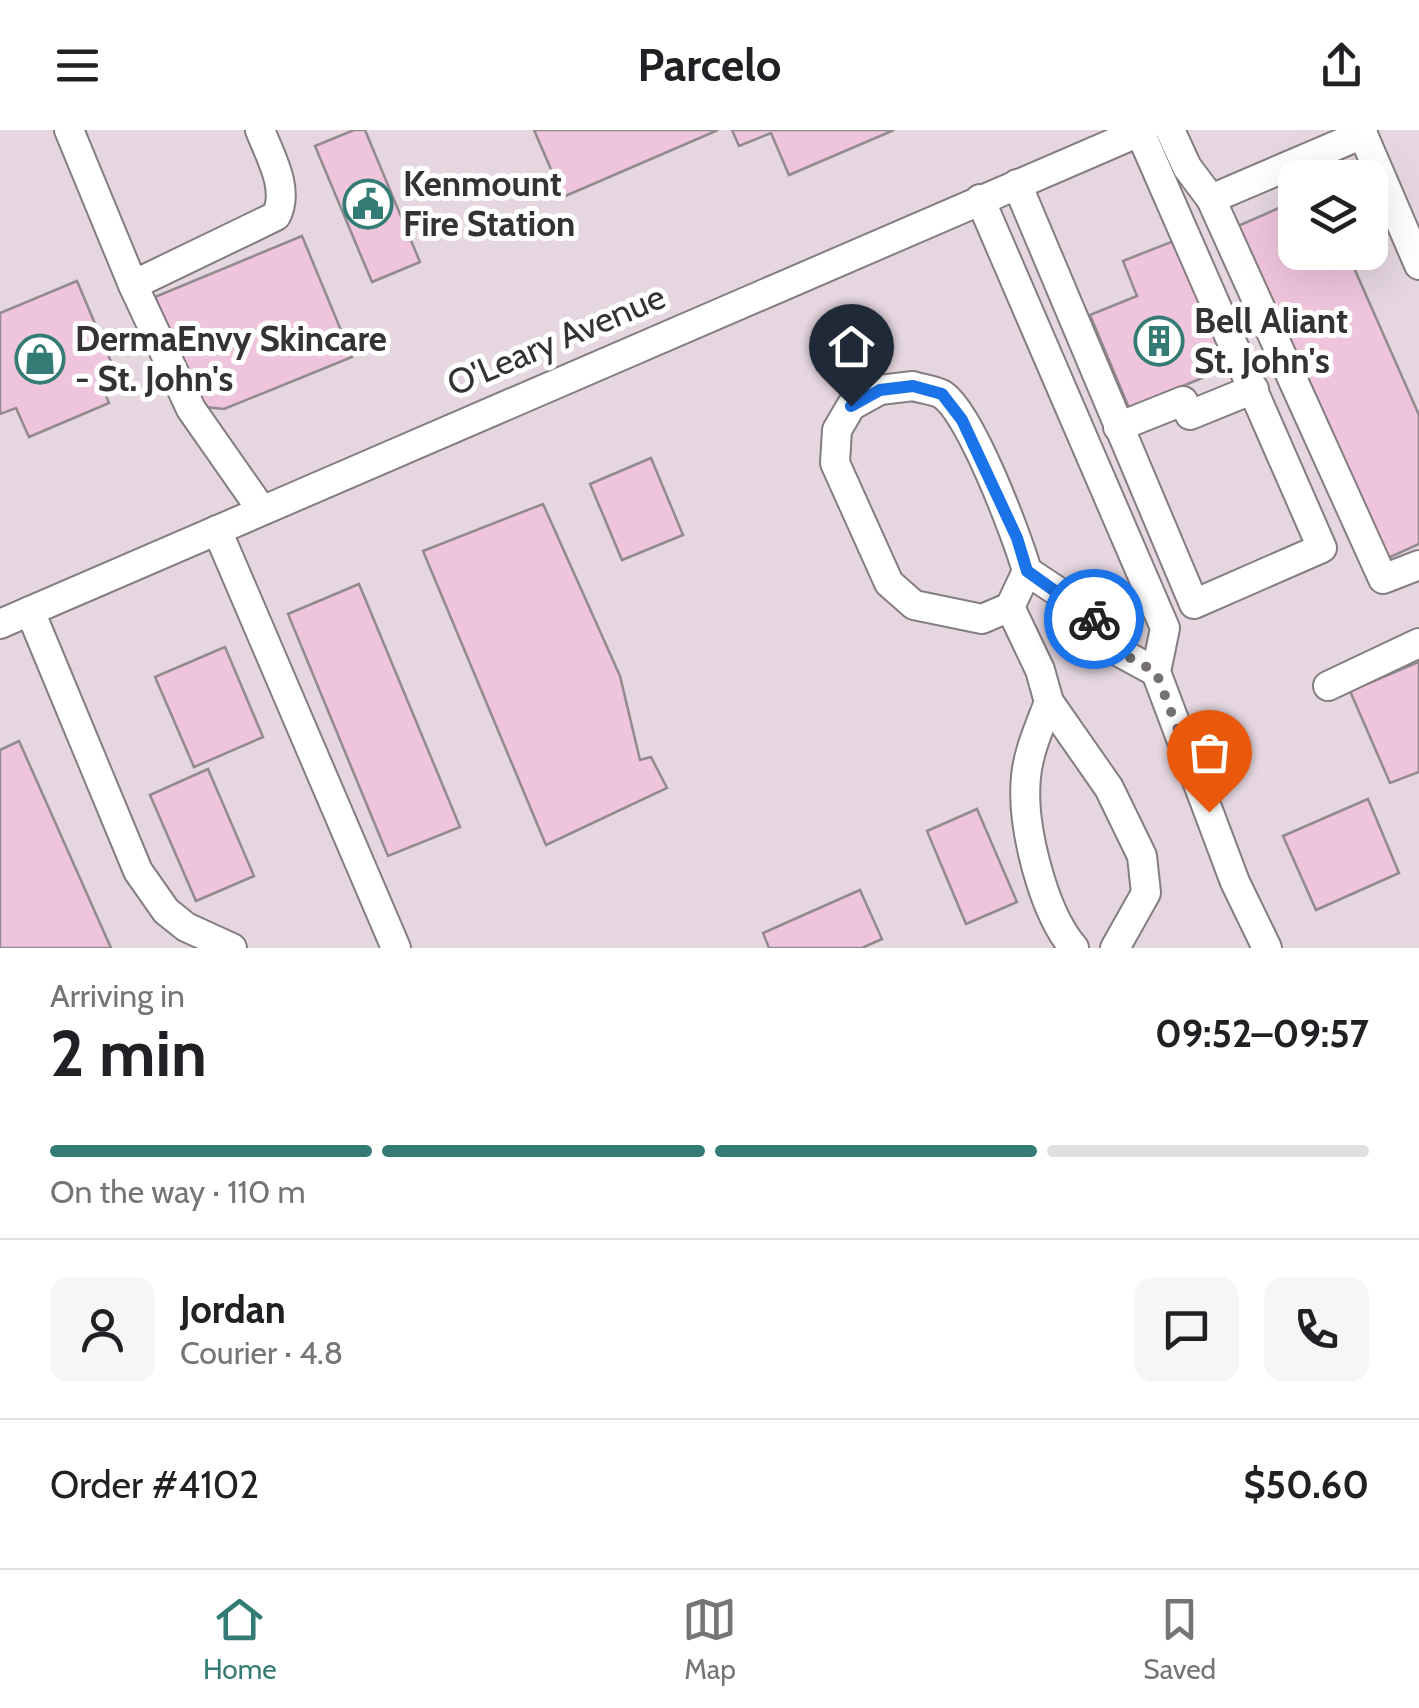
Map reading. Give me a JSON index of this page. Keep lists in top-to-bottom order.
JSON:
{
  "streets": {
    "street": ["O'Leary Avenue"]
  },
  "places": {
    "public building": ["Kenmount Fire Station"],
    "building": ["Bell Aliant St. John's"],
    "shop": ["DermaEnvy Skincare - St. John's"]
  },
  "page": {
    "header": "Parcelo",
    "heading": ["2 min", "Arriving in", "09:52–09:57"],
    "panel": [
      "Jordan",
      "Courier · 4.8",
      "Order #4102",
      "$50.60"
    ],
    "bar": "On the way · 110 m",
    "tabs": ["Home", "Map", "Saved"]
  }
}
